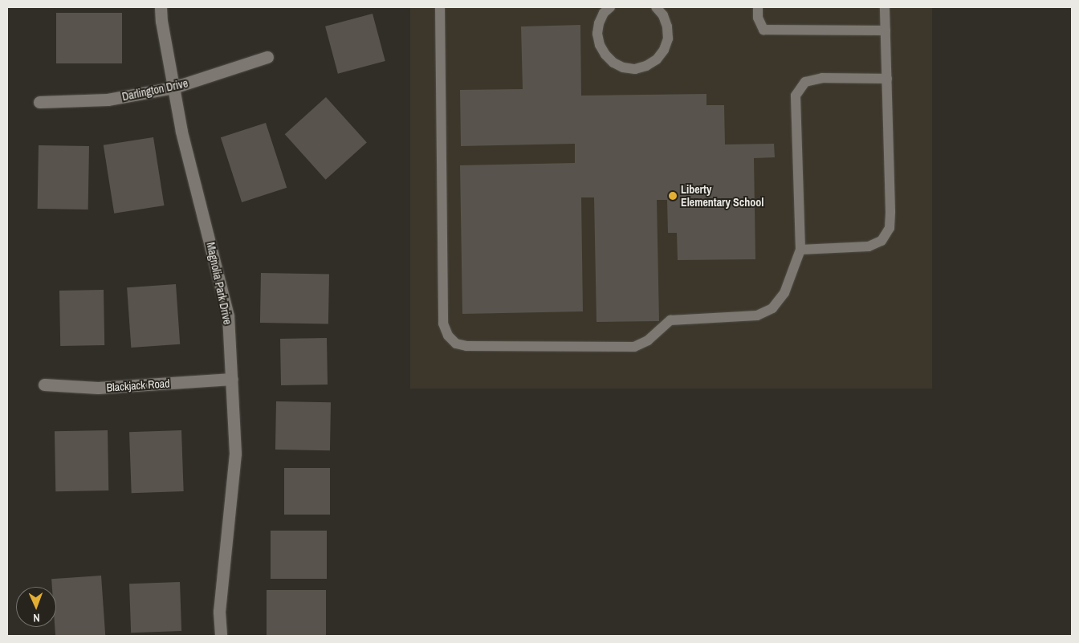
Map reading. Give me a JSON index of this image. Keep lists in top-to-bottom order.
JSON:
{
  "streets": {
    "street": ["Darlington Drive", "Magnolia Park Drive", "Blackjack Road"]
  },
  "crossings": [
    ["Darlington Drive", "Magnolia Park Drive"],
    ["Magnolia Park Drive", "Blackjack Road"]
  ],
  "places": ["Liberty Elementary School"],
  "north": "bottom"
}
